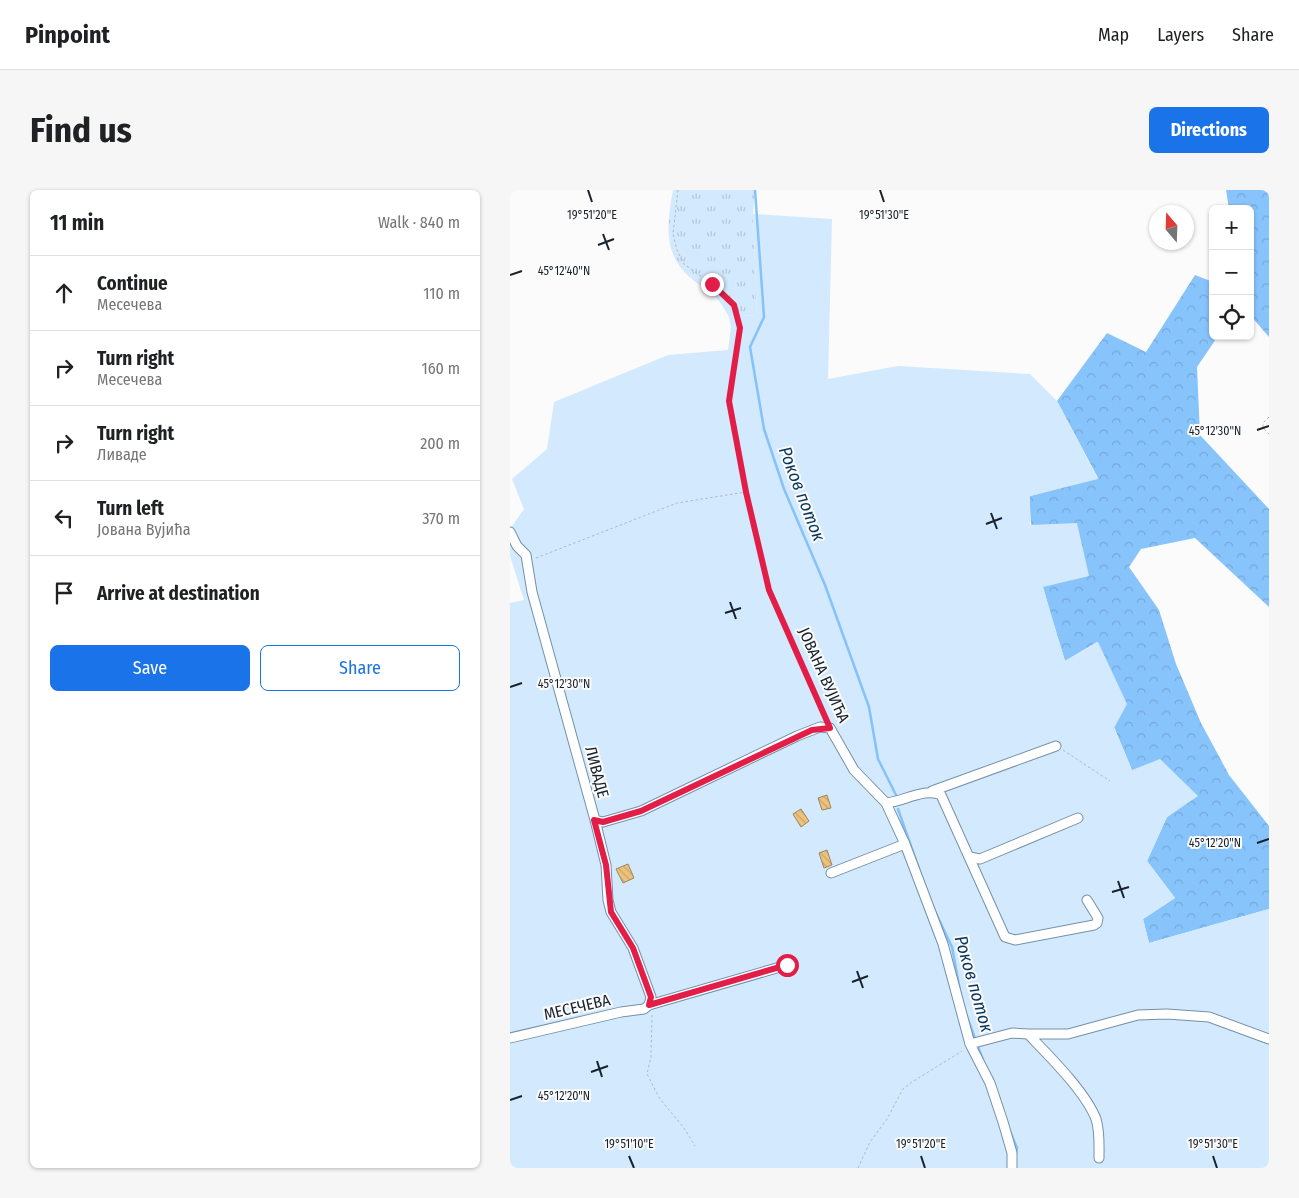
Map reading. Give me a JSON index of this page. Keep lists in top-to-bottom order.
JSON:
{
  "streets": {
    "street": ["ЈОВАНА ВУЈИЋА", "ЛИВАДЕ", "МЕСЕЧЕВА"]
  },
  "crossings": [
    ["ЈОВАНА ВУЈИЋА", "ЛИВАДЕ"]
  ],
  "water": ["Роков поток"],
  "north": "top",
  "page": {
    "header": "Pinpoint",
    "nav": ["Map", "Layers", "Share"],
    "buttons": [
      "Directions",
      ["Save", "Share"]
    ],
    "title": "Find us",
    "heading": ["11 min", "Walk · 840 m"],
    "map_buttons": ["+", "−"],
    "list": [
      ["Continue", "Месечева", "110 m"],
      ["Turn right", "Месечева", "160 m"],
      ["Turn right", "Ливаде", "200 m"],
      ["Turn left", "Јована Вујића", "370 m"],
      "Arrive at destination"
    ]
  },
  "coordinates": [
    "19°51'20\"E",
    "19°51'30\"E",
    "45°12'40\"N",
    "45°12'30\"N",
    "45°12'20\"N",
    "19°51'10\"E"
  ]
}
